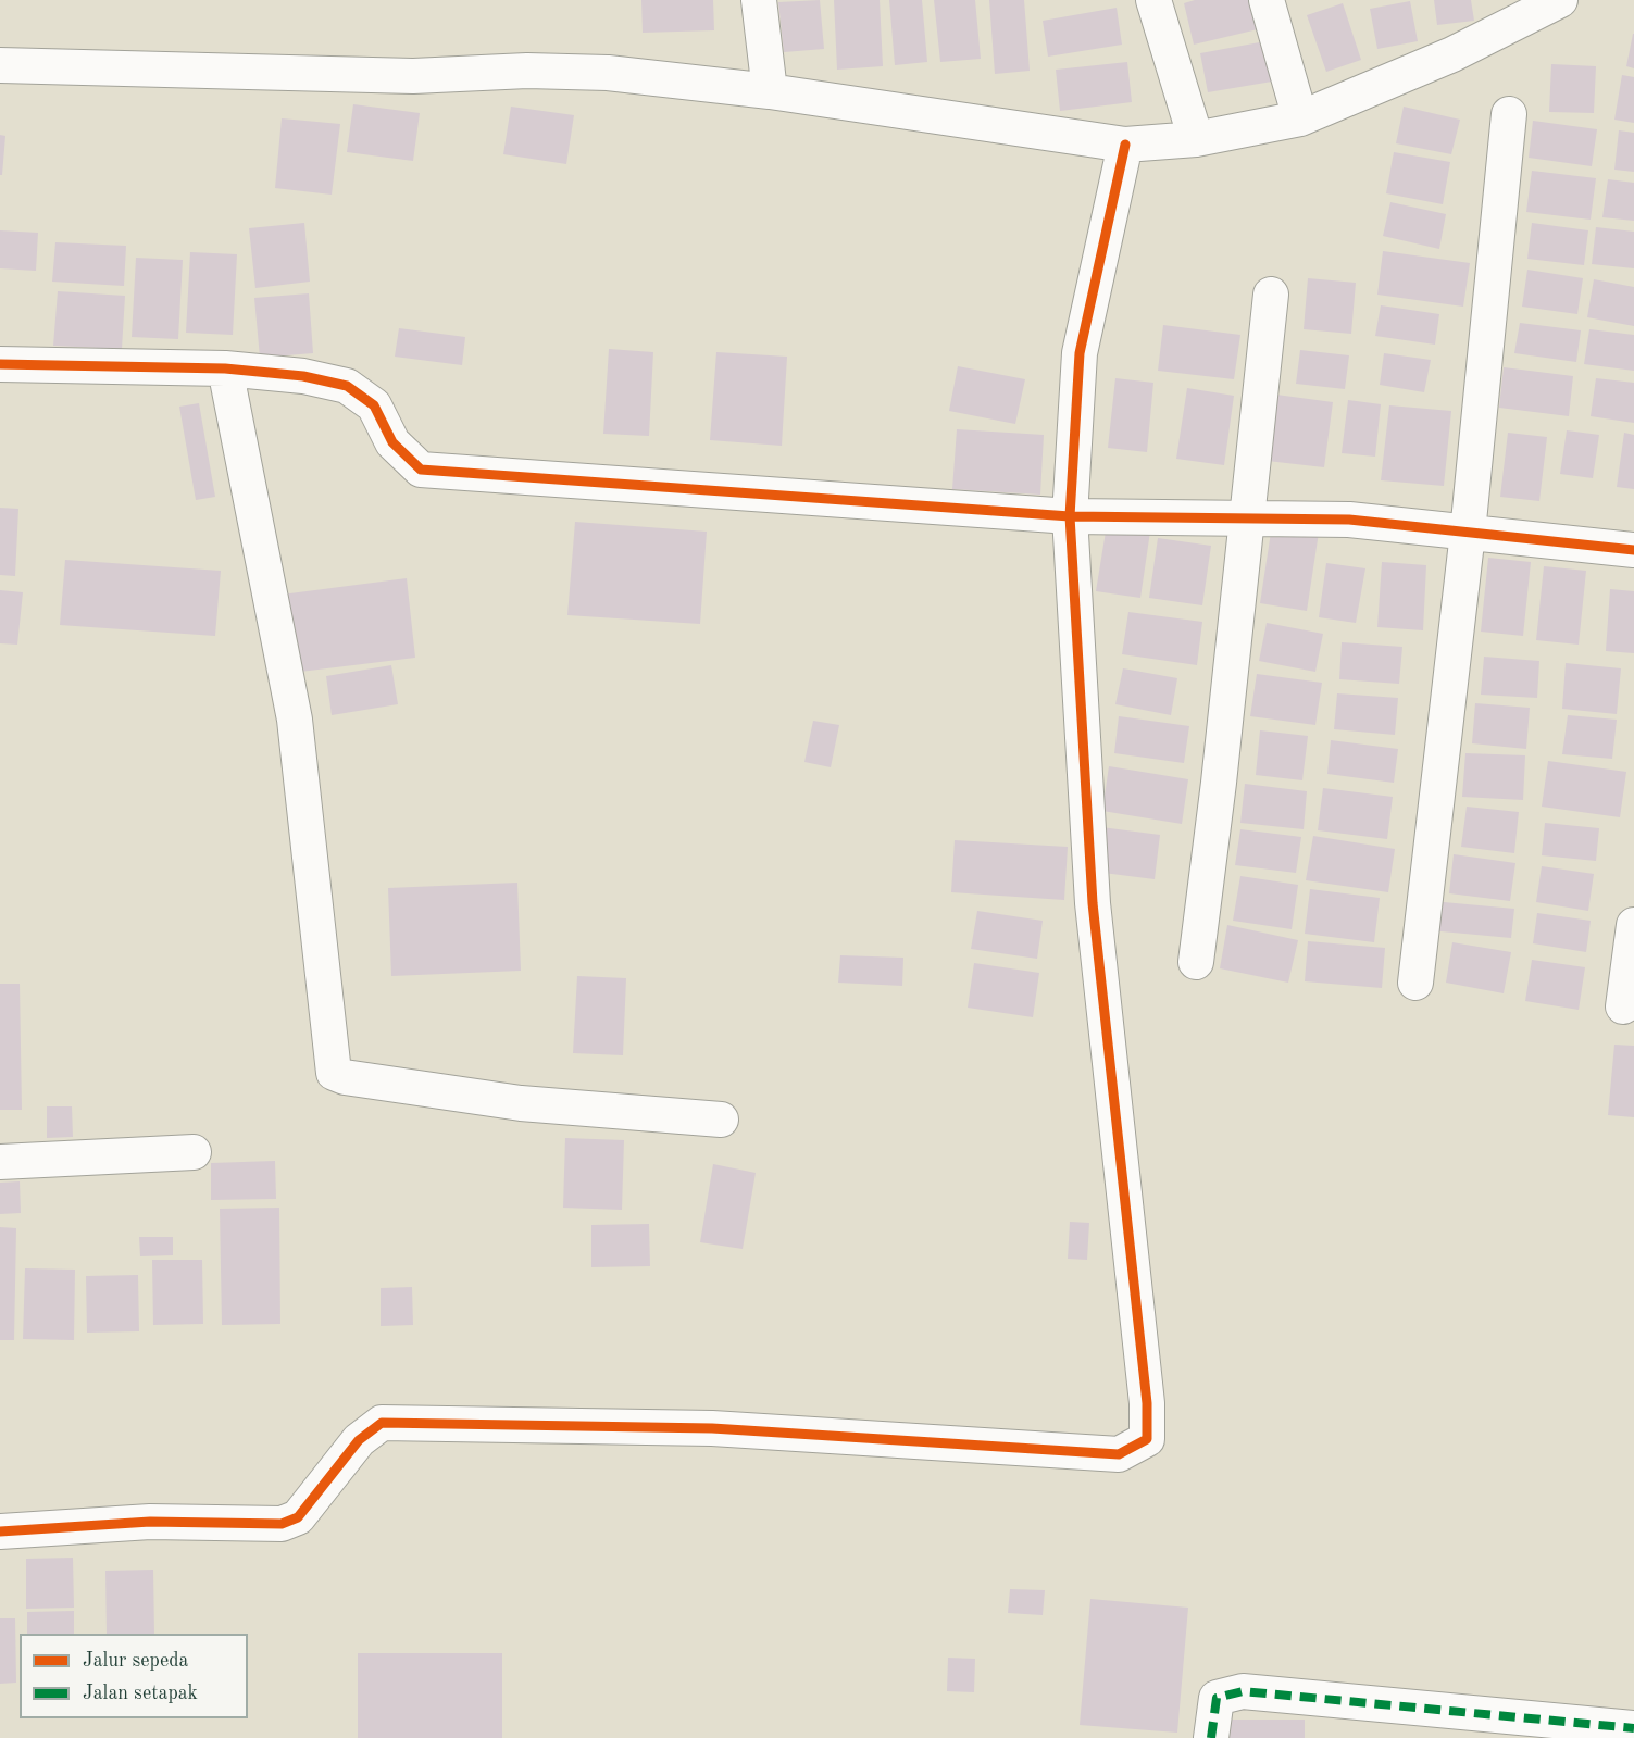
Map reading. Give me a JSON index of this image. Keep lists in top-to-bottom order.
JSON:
{
  "legend": ["Jalur sepeda", "Jalan setapak"]
}
